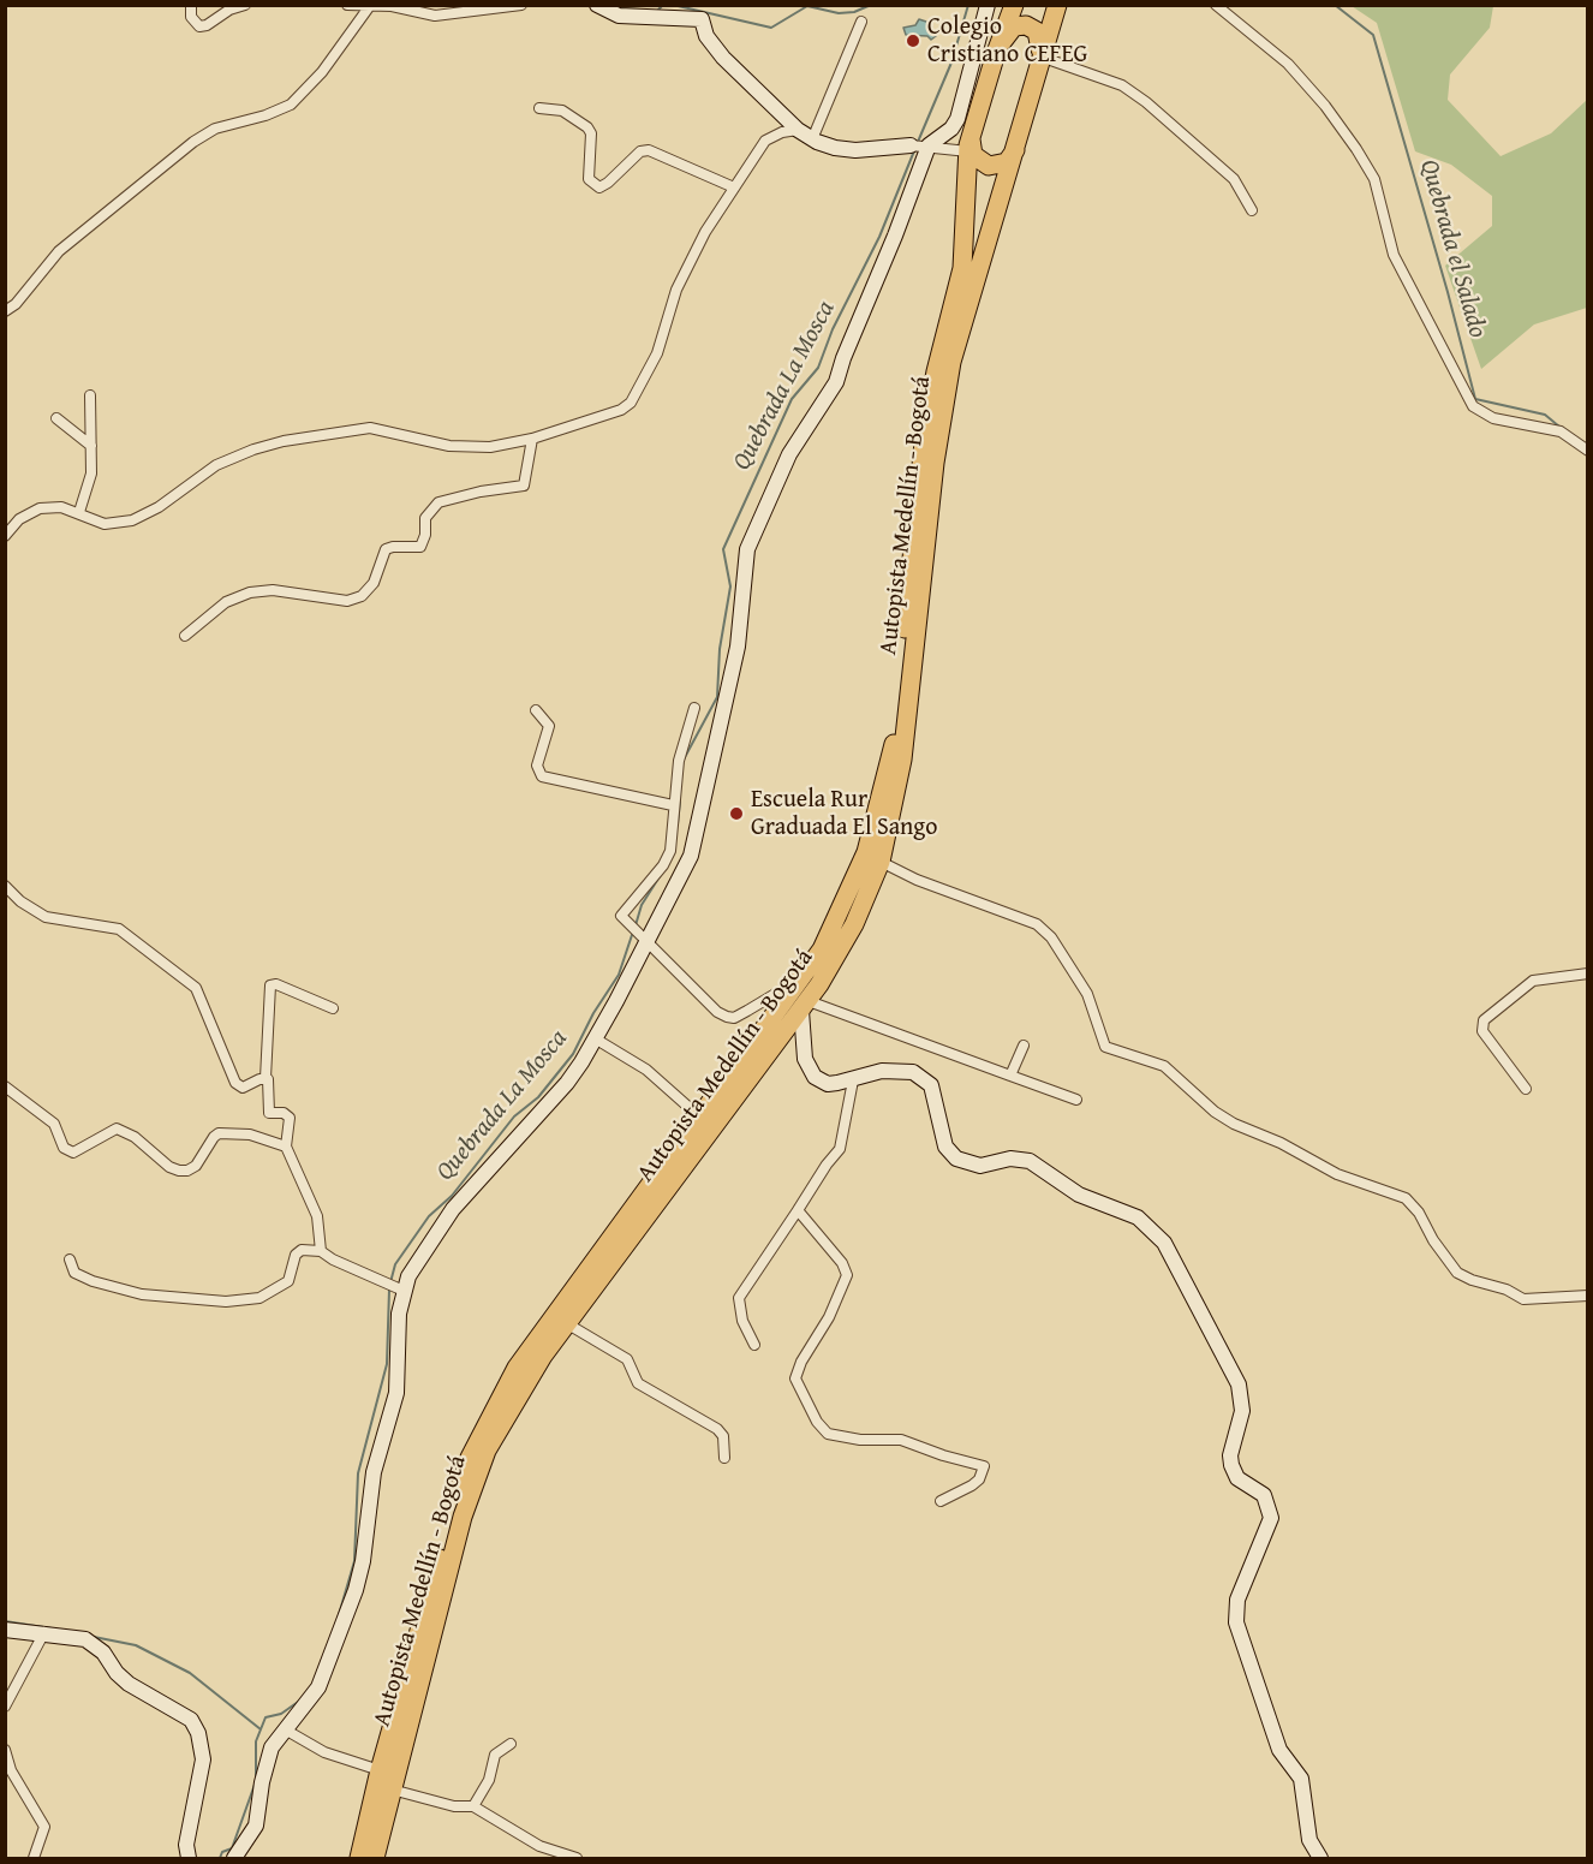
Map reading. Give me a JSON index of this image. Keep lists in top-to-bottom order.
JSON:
{
  "streets": {
    "highway": ["Autopista Medellín - Bogotá"]
  },
  "water": ["Quebrada el Salado", "Quebrada La Mosca"],
  "places": ["Colegio Cristiano CEFEG", "Escuela Rur Graduada El Sango"]
}
